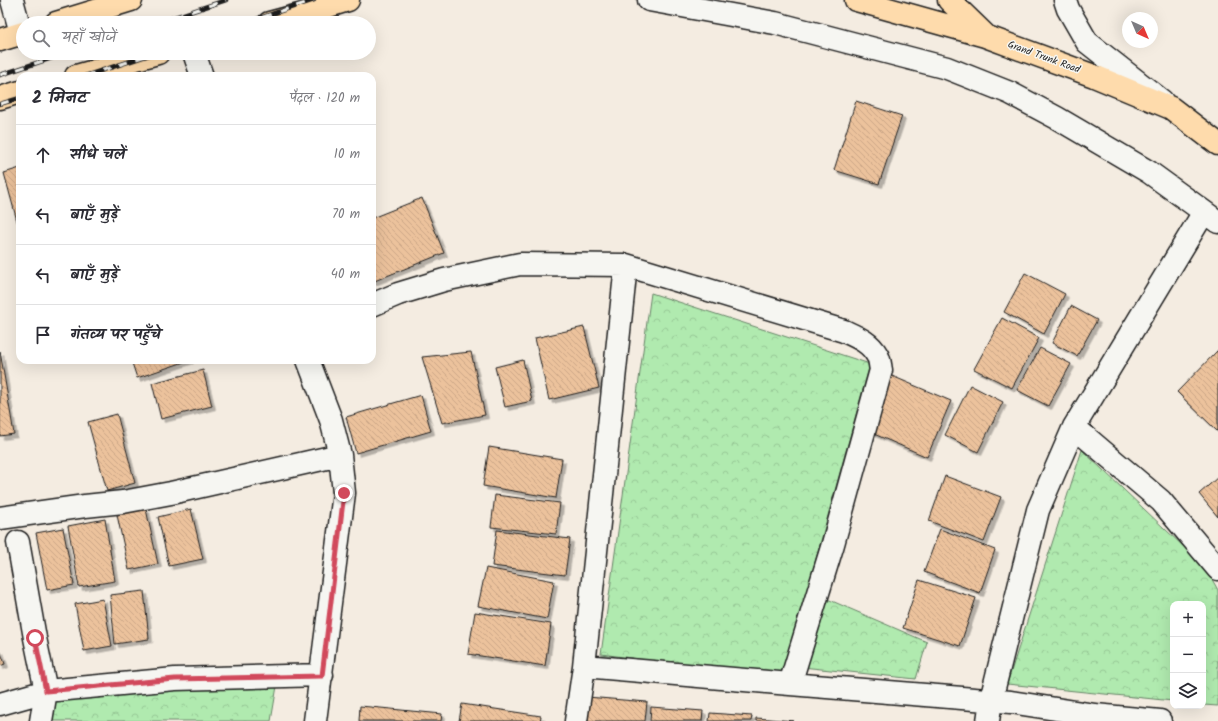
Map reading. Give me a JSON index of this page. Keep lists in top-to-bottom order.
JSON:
{
  "streets": {
    "highway": ["Grand Trunk Road"]
  },
  "north": "bottom right",
  "page": {
    "search": "यहाँ खोजें",
    "heading": ["2 मिनट", "पैदल · 120 m"],
    "list": [
      ["सीधे चलें", "10 m"],
      ["बाएँ मुड़ें", "70 m"],
      ["बाएँ मुड़ें", "40 m"],
      "गंतव्य पर पहुँचे"
    ],
    "map_buttons": ["+", "−"]
  }
}
